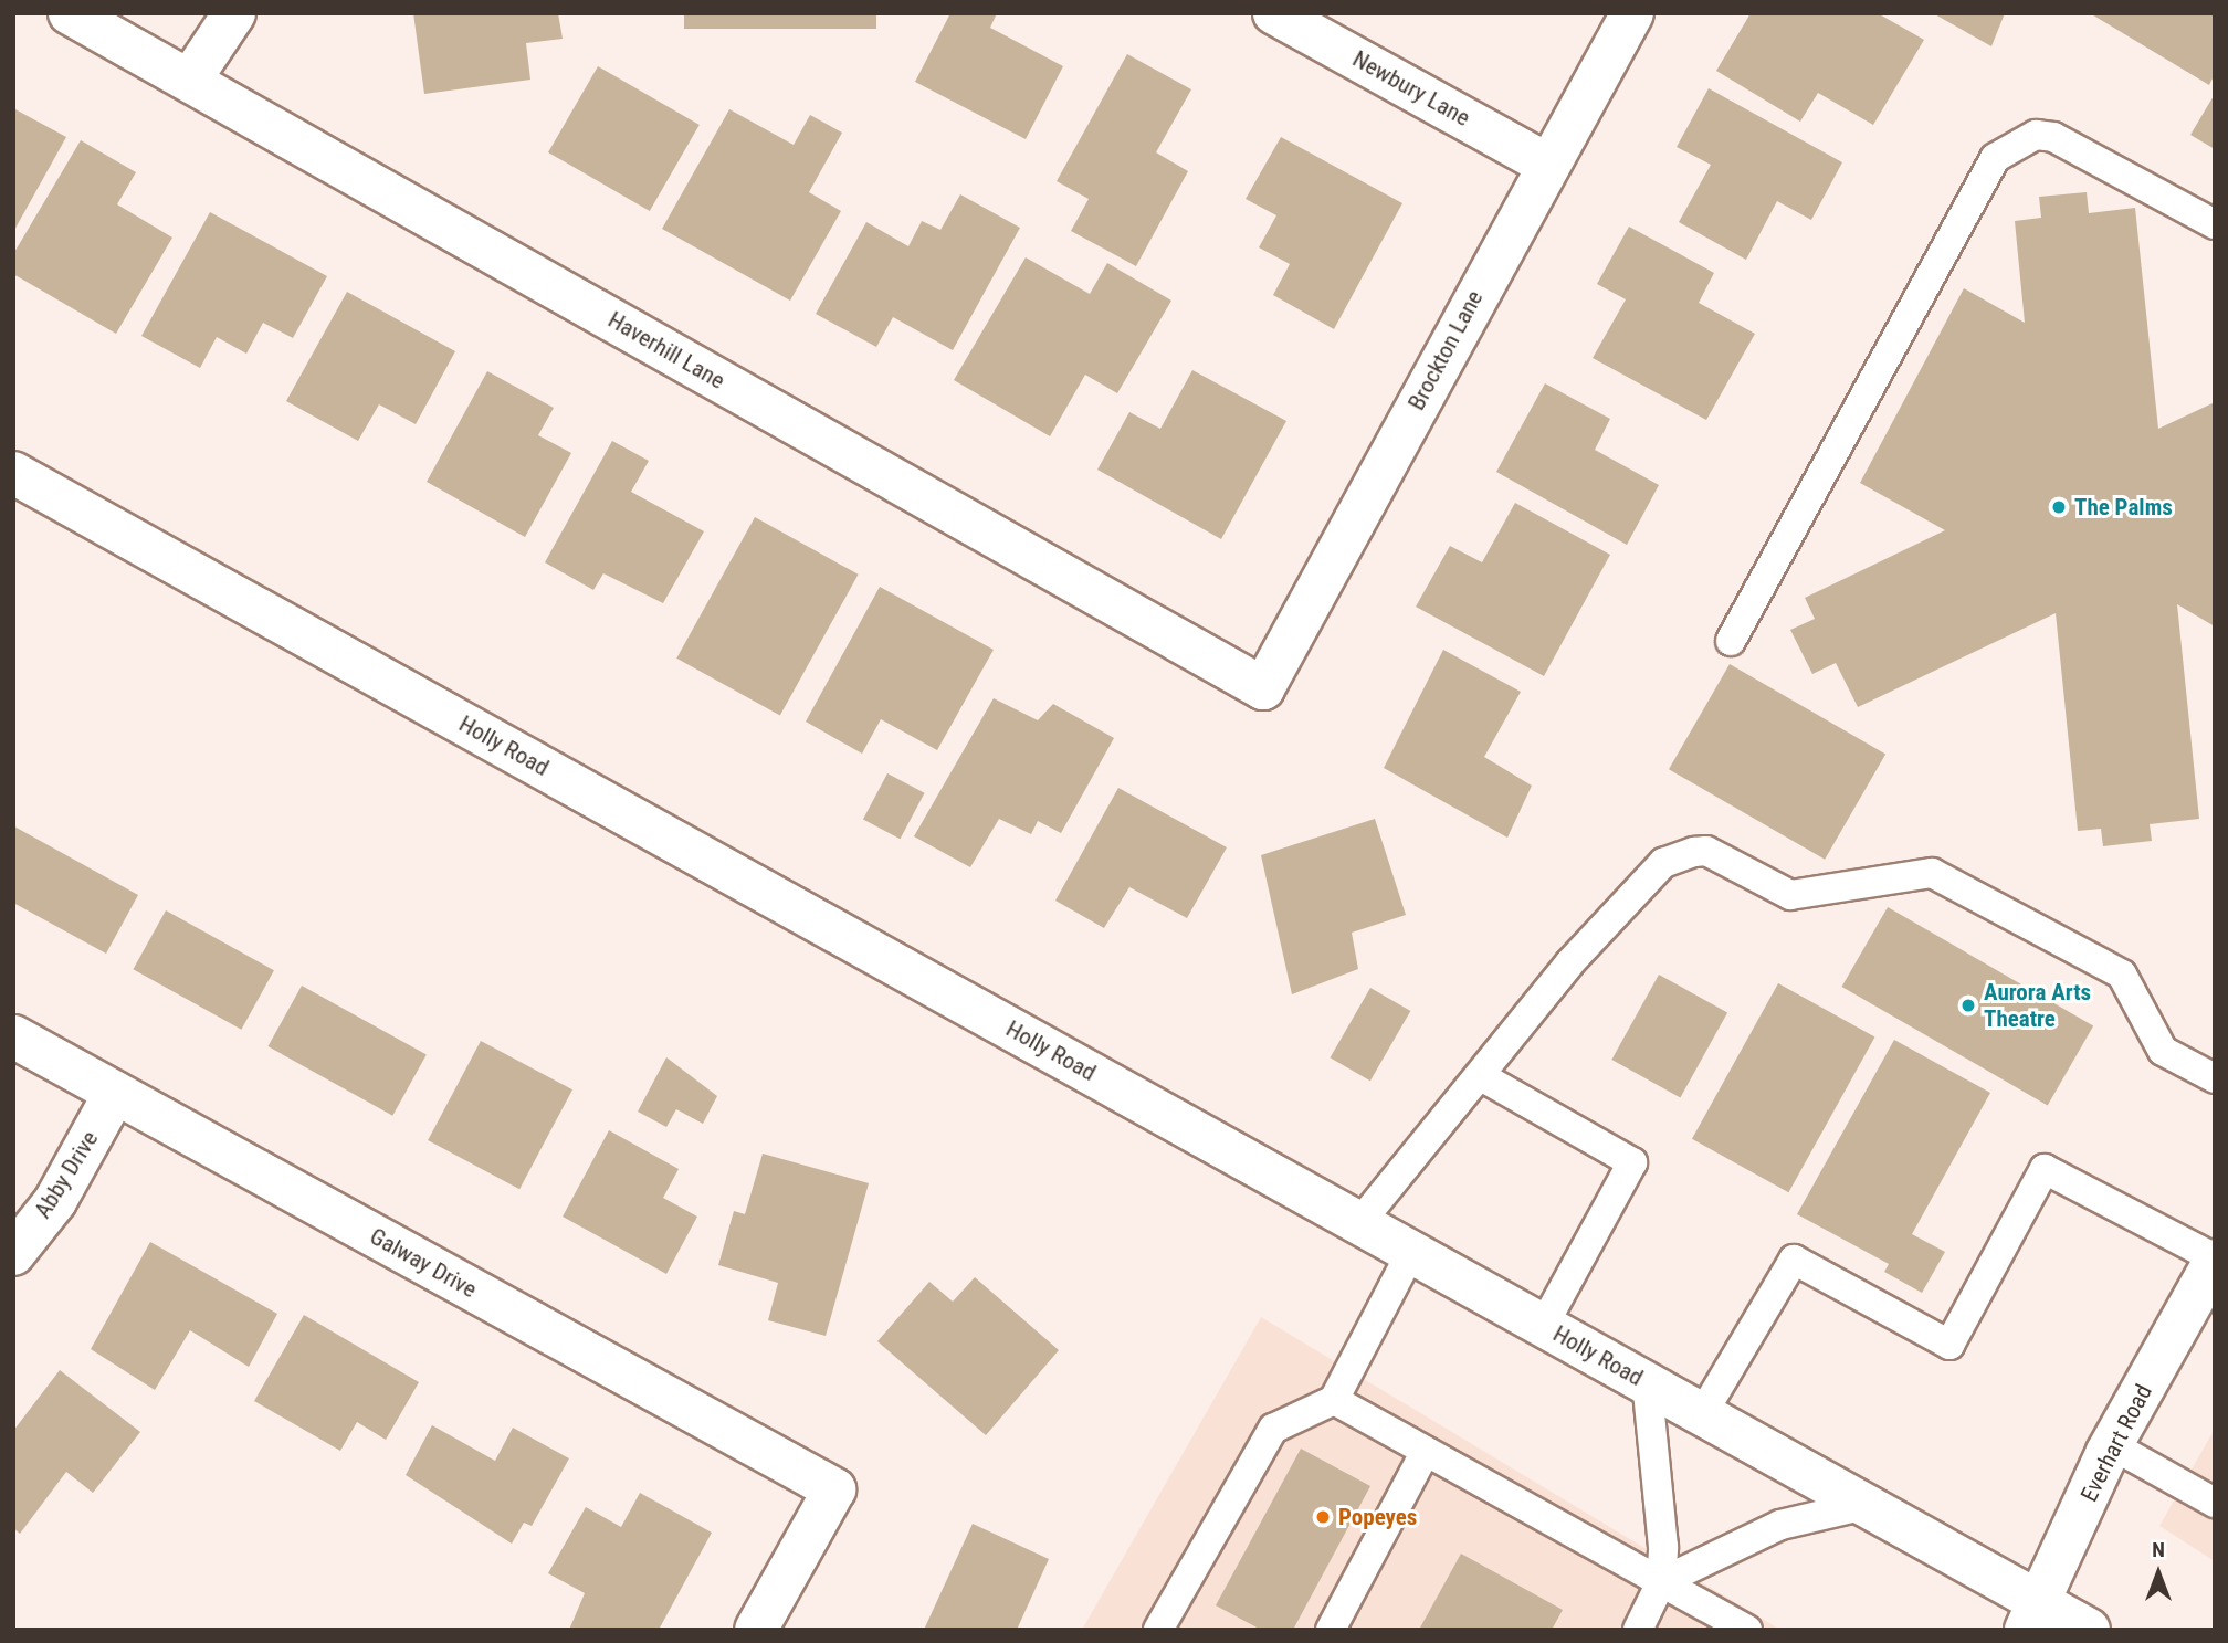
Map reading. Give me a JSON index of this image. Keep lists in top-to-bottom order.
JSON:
{
  "streets": {
    "street": [
      "Newbury Lane",
      "Haverhill Lane",
      "Brockton Lane",
      "Holly Road",
      "Abby Drive",
      "Galway Drive",
      "Everhart Road"
    ]
  },
  "crossings": [
    ["Newbury Lane", "Brockton Lane"],
    ["Haverhill Lane", "Brockton Lane"],
    ["Holly Road", "Everhart Road"],
    ["Abby Drive", "Galway Drive"]
  ],
  "places": ["The Palms", "Aurora Arts Theatre", "Popeyes"],
  "north": "top"
}
